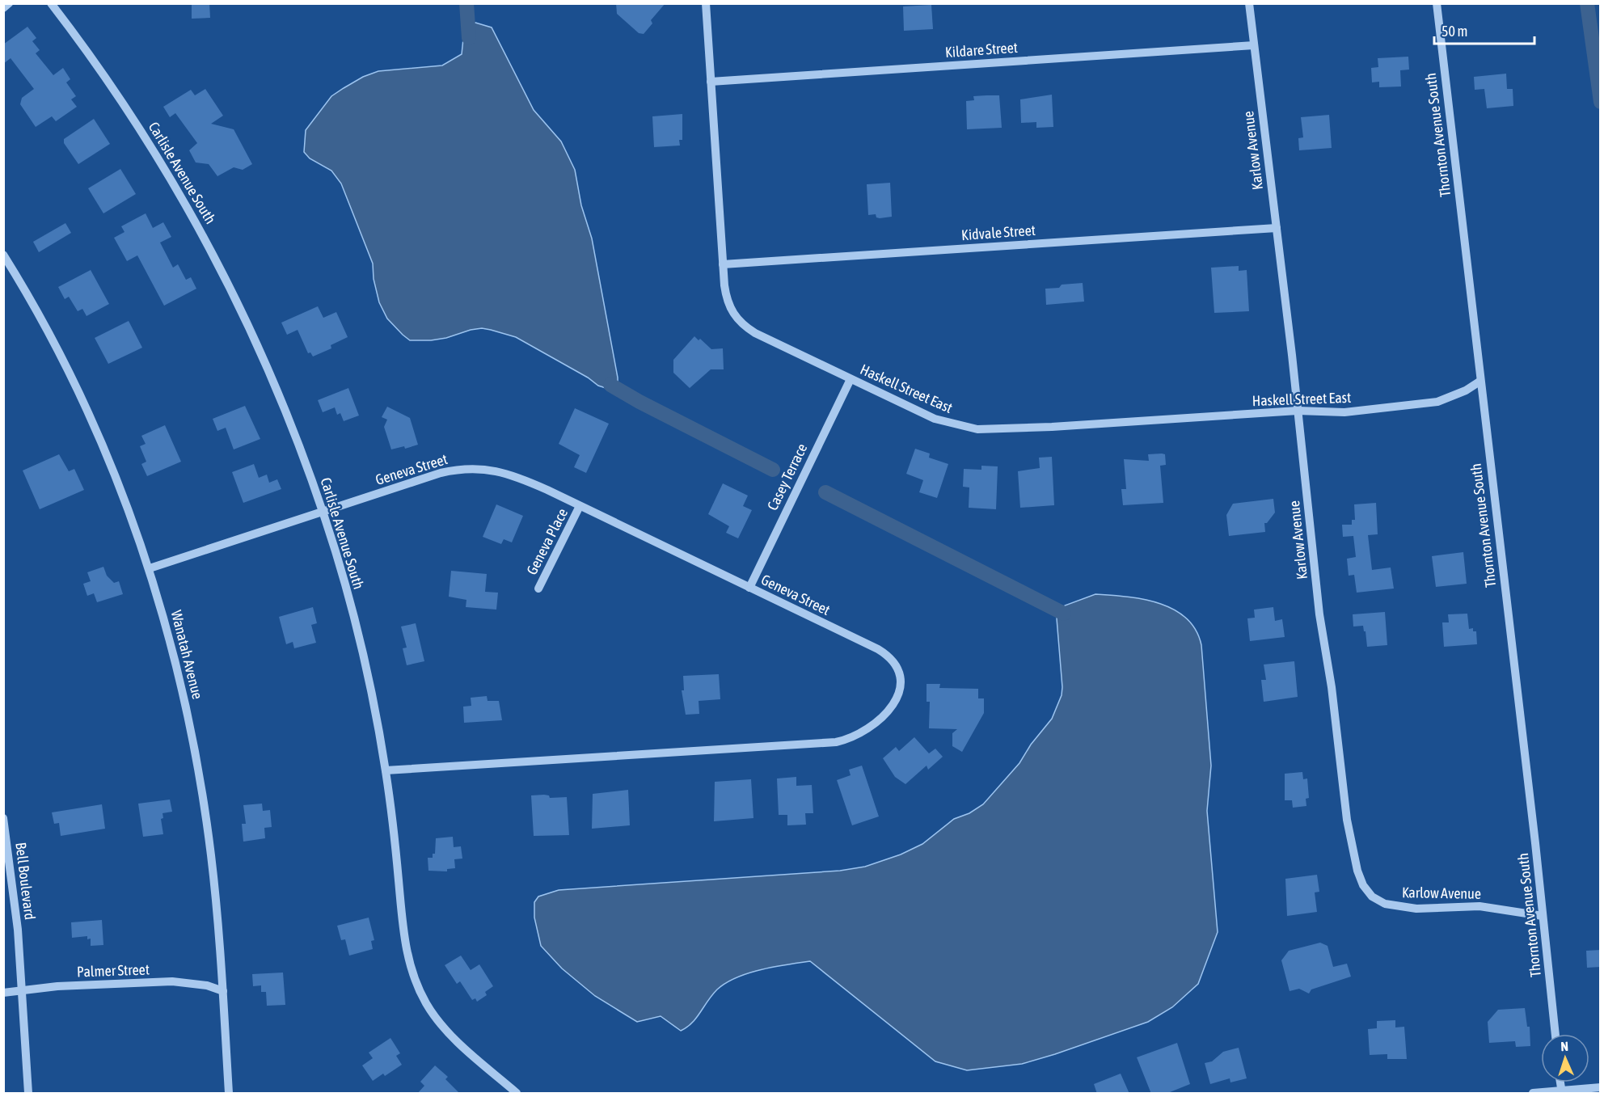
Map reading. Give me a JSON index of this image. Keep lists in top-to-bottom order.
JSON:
{
  "streets": {
    "street": [
      "Kildare Street",
      "Thornton Avenue South",
      "Karlow Avenue",
      "Carlisle Avenue South",
      "Kidvale Street",
      "Haskell Street East",
      "Geneva Street",
      "Casey Terrace",
      "Geneva Place",
      "Wanatah Avenue",
      "Bell Boulevard",
      "Palmer Street"
    ]
  },
  "crossings": [
    ["Kildare Street", "Karlow Avenue"],
    ["Kildare Street", "Haskell Street East"],
    ["Thornton Avenue South", "Karlow Avenue"],
    ["Thornton Avenue South", "Haskell Street East"],
    ["Karlow Avenue", "Kidvale Street"],
    ["Karlow Avenue", "Haskell Street East"],
    ["Carlisle Avenue South", "Geneva Street"],
    ["Kidvale Street", "Haskell Street East"],
    ["Haskell Street East", "Casey Terrace"],
    ["Geneva Street", "Casey Terrace"],
    ["Geneva Street", "Geneva Place"],
    ["Geneva Street", "Wanatah Avenue"],
    ["Wanatah Avenue", "Palmer Street"],
    ["Bell Boulevard", "Palmer Street"]
  ],
  "scale_bar": "50 m",
  "north": "top"
}
